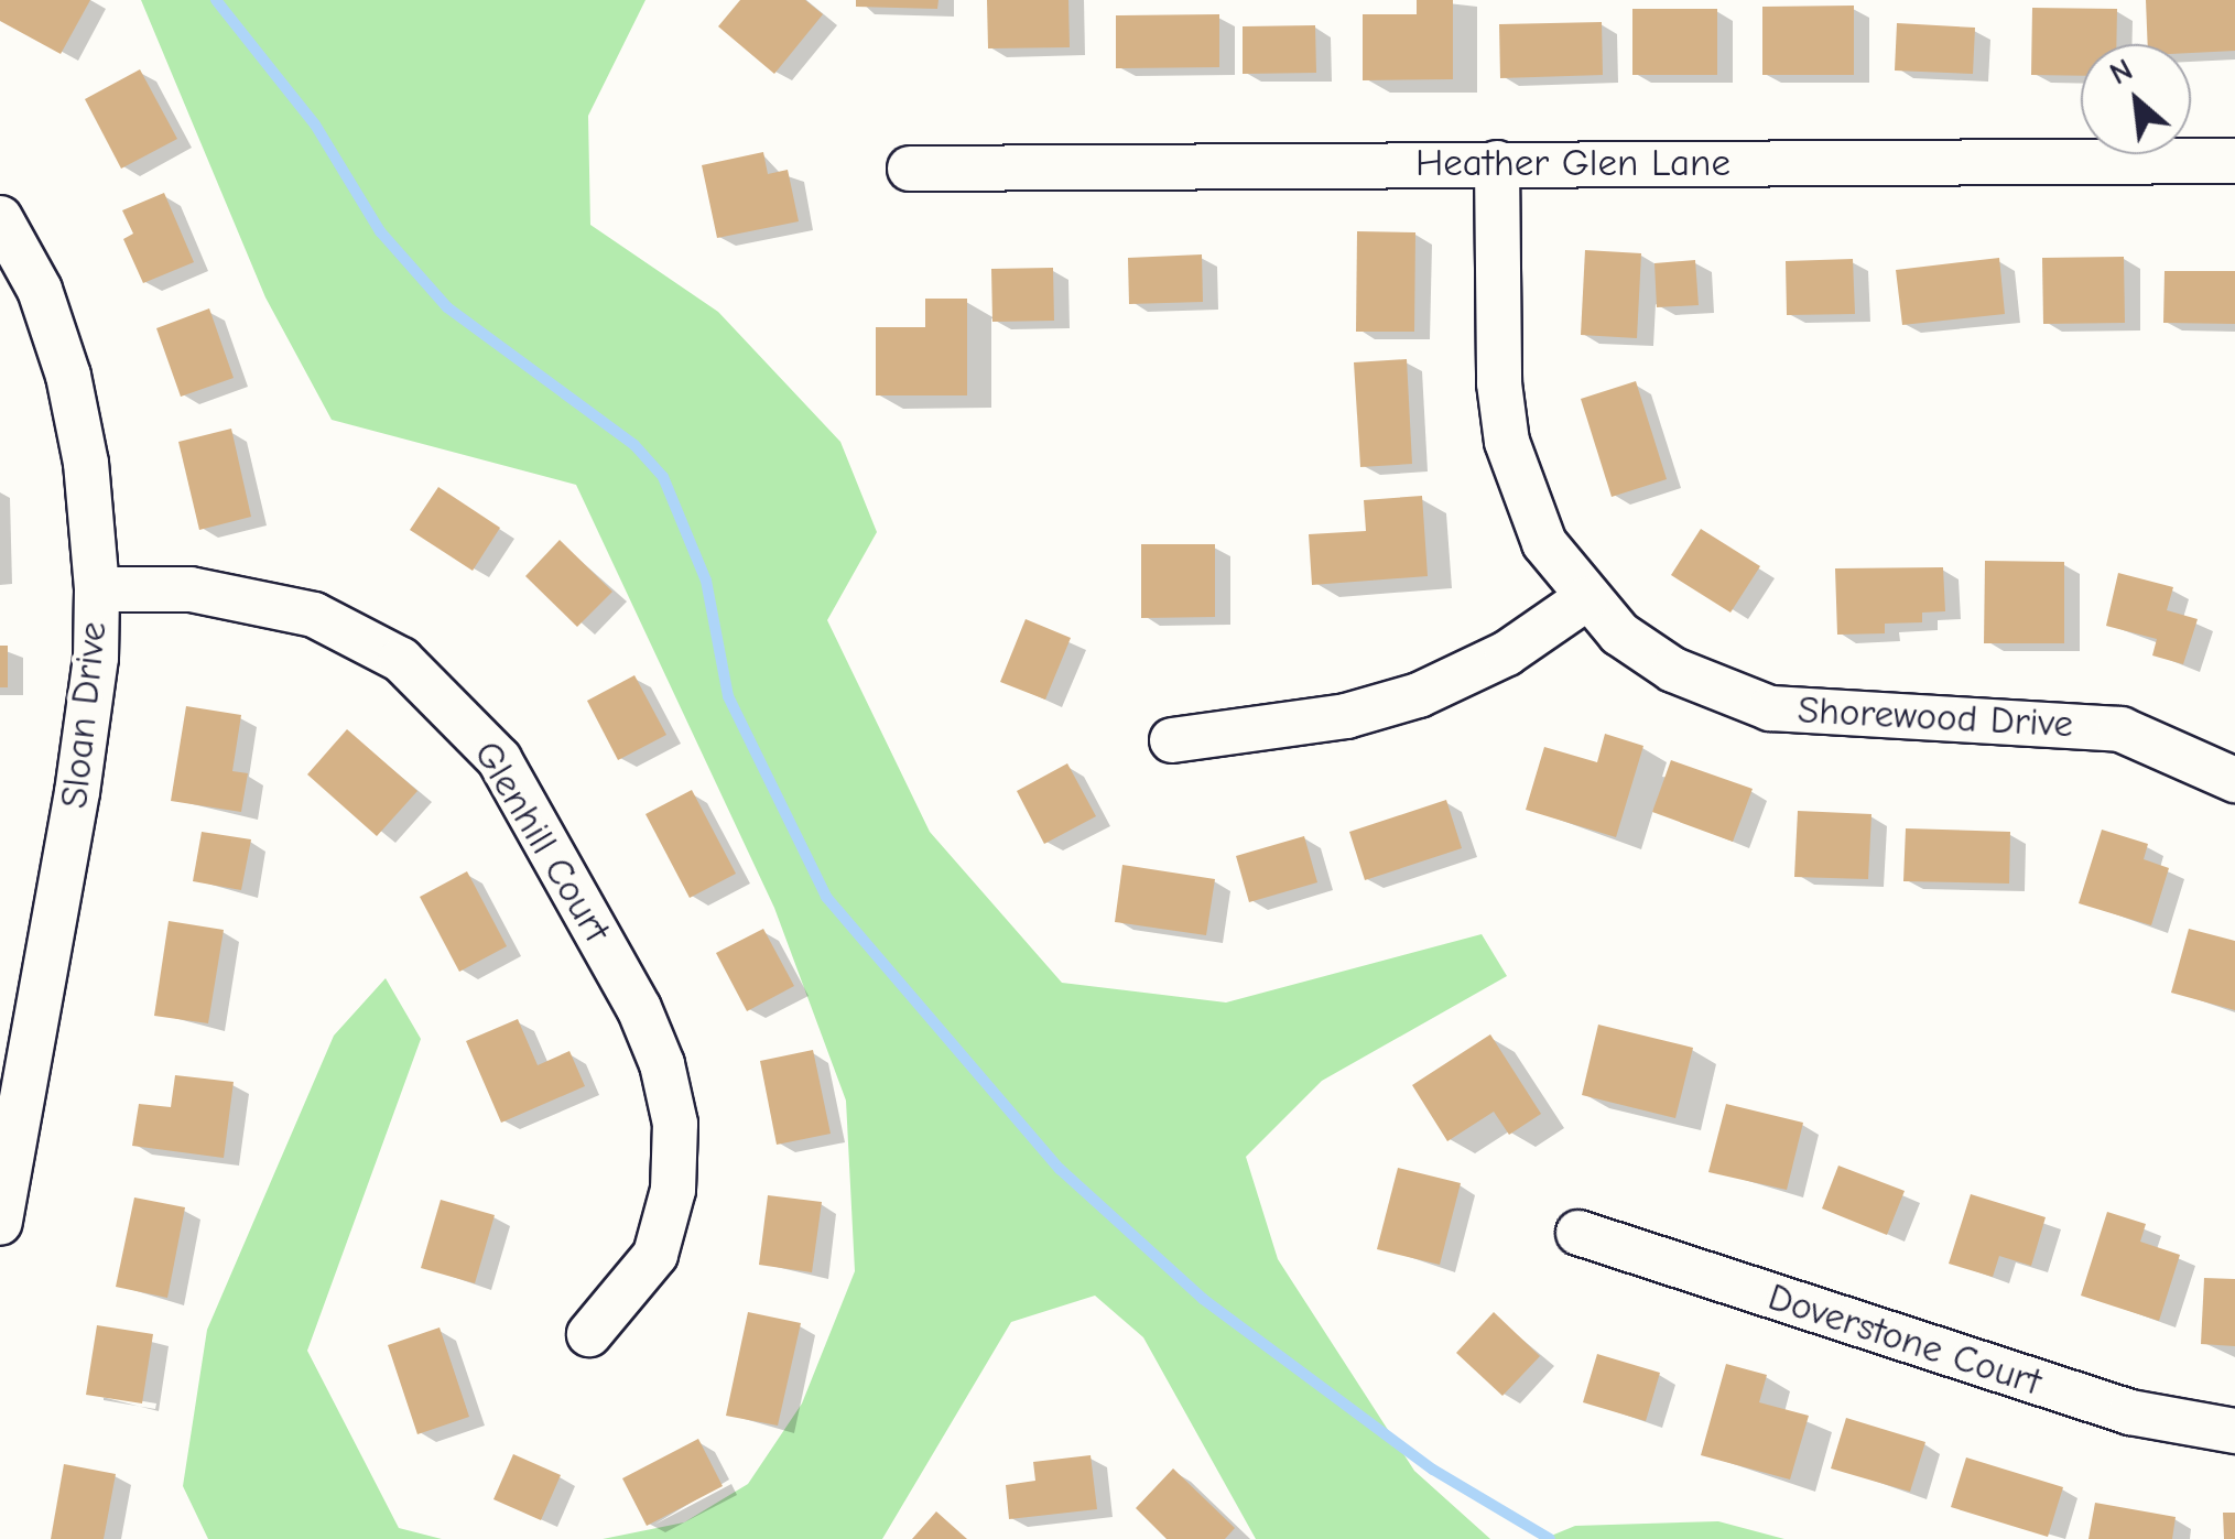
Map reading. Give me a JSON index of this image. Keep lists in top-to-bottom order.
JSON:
{
  "streets": {
    "street": [
      "Heather Glen Lane",
      "Sloan Drive",
      "Shorewood Drive",
      "Glenhill Court",
      "Doverstone Court"
    ]
  },
  "crossings": [
    ["Heather Glen Lane", "Shorewood Drive"],
    ["Sloan Drive", "Glenhill Court"]
  ],
  "north": "top left"
}
